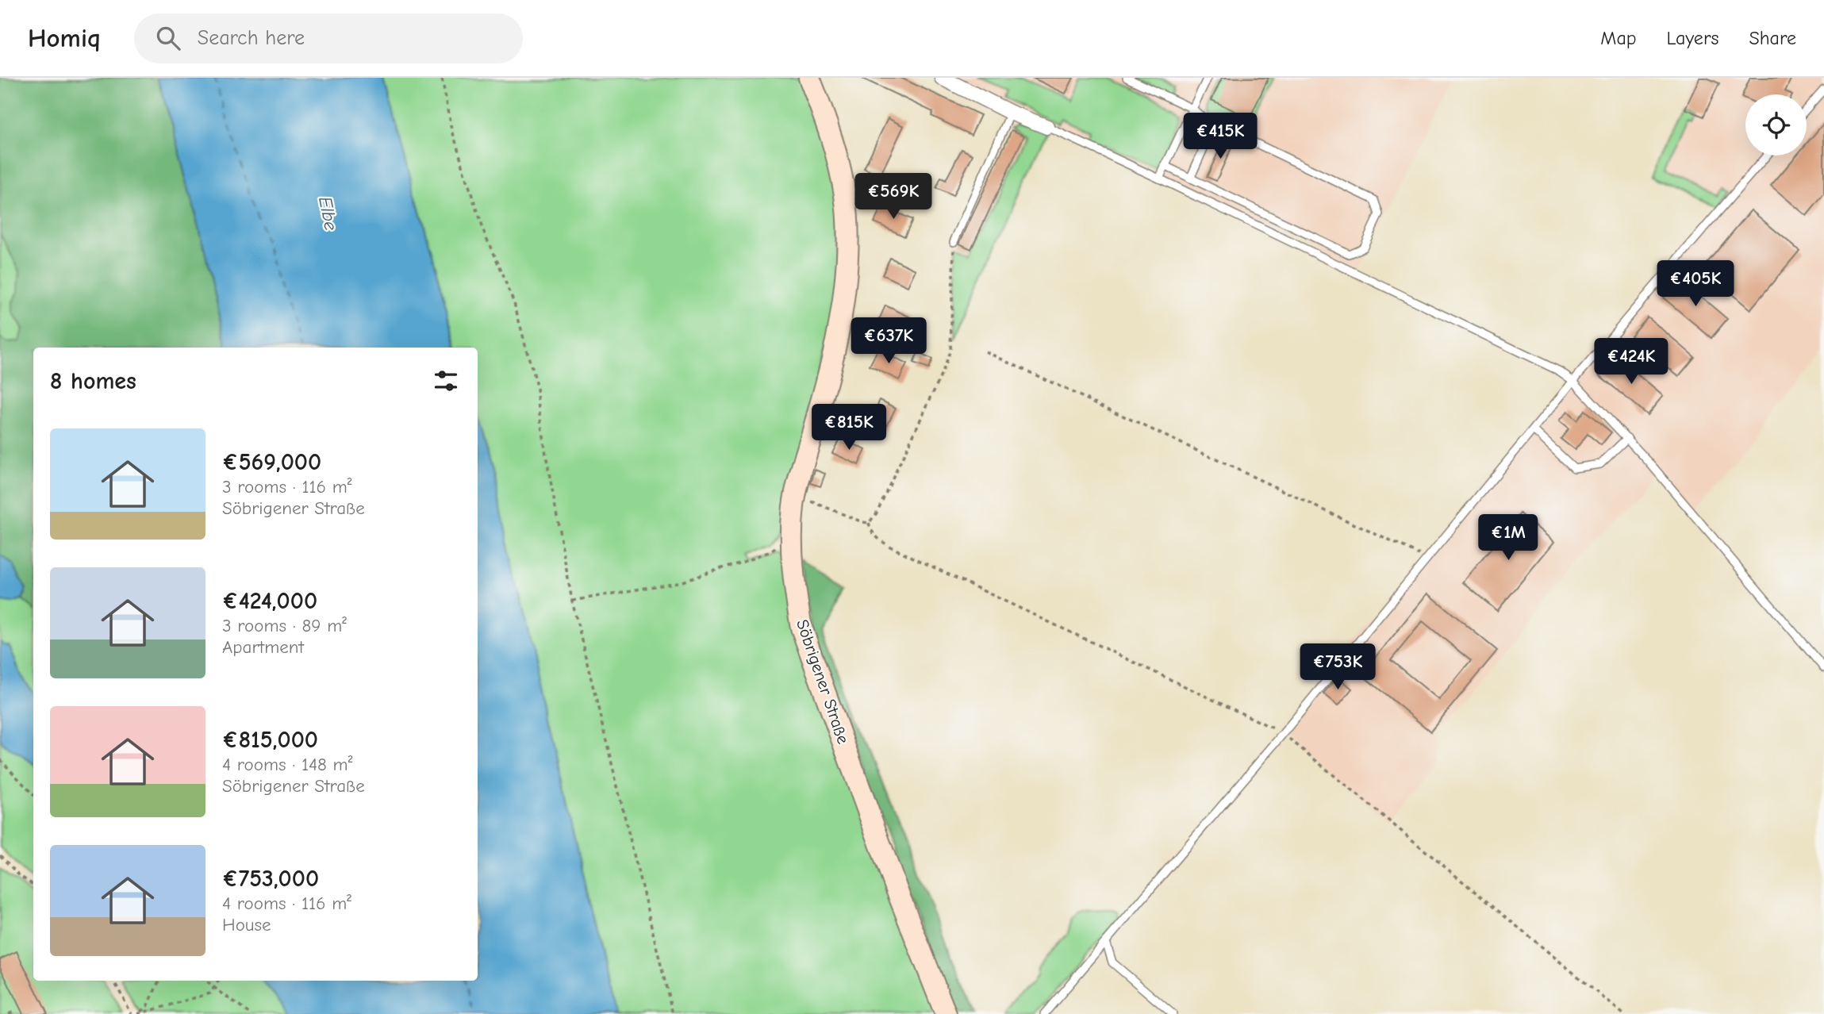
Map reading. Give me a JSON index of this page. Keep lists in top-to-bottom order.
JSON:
{
  "streets": {
    "street": ["Söbrigener Straße"]
  },
  "water": ["Elbe"],
  "page": {
    "header": "Homiq",
    "search": "Search here",
    "nav": ["Map", "Layers", "Share"],
    "price": [
      "€415K",
      "€569K",
      "€405K",
      "€637K",
      "€424K",
      "€815K",
      "€1M",
      "€753K"
    ],
    "heading": "8 homes",
    "list": [
      {
        "name": "€569,000",
        "note": "3 rooms · 116 m² · Söbrigener Straße"
      },
      {
        "name": "€424,000",
        "note": "3 rooms · 89 m² · Apartment"
      },
      {
        "name": "€815,000",
        "note": "4 rooms · 148 m² · Söbrigener Straße"
      },
      {
        "name": "€753,000",
        "note": "4 rooms · 116 m² · House"
      }
    ]
  }
}
